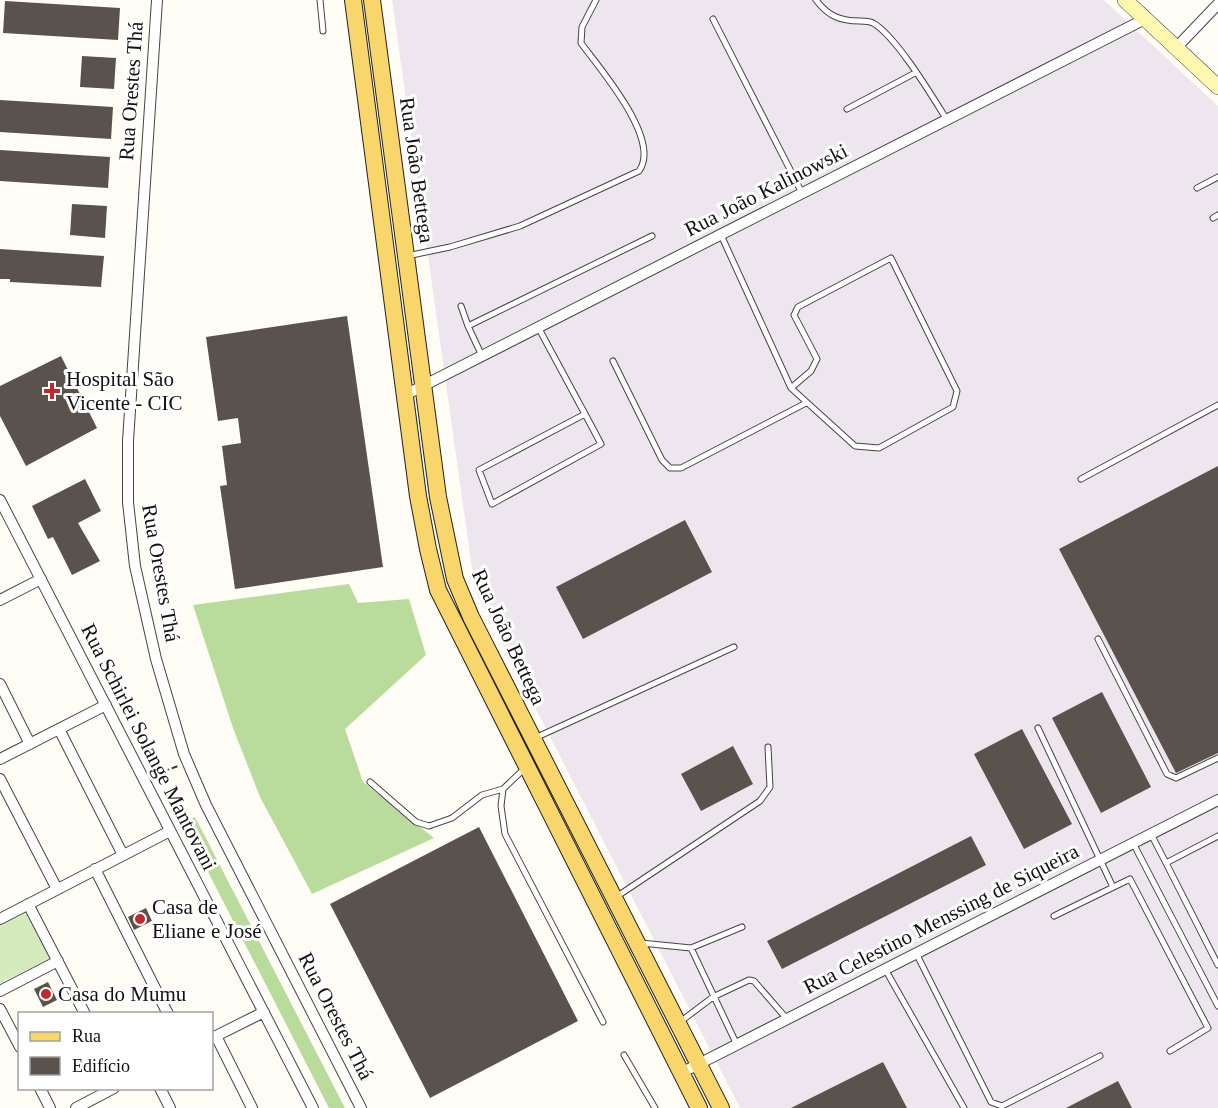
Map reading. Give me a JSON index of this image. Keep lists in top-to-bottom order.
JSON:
{
  "streets": {
    "main road": ["Rua João Bettega"],
    "street": [
      "Rua Orestes Thá",
      "Rua João Kalinowski",
      "Rua Schirlei Solange Mantovani",
      "Rua Celestino Menssing de Siqueira"
    ]
  },
  "crossings": [
    ["Rua João Bettega", "Rua João Kalinowski"],
    ["Rua João Bettega", "Rua Celestino Menssing de Siqueira"]
  ],
  "places": {
    "health": ["Hospital São Vicente - CIC"],
    "other": ["Casa de Eliane e José", "Casa do Mumu"]
  },
  "legend": ["Rua", "Edifício"]
}
